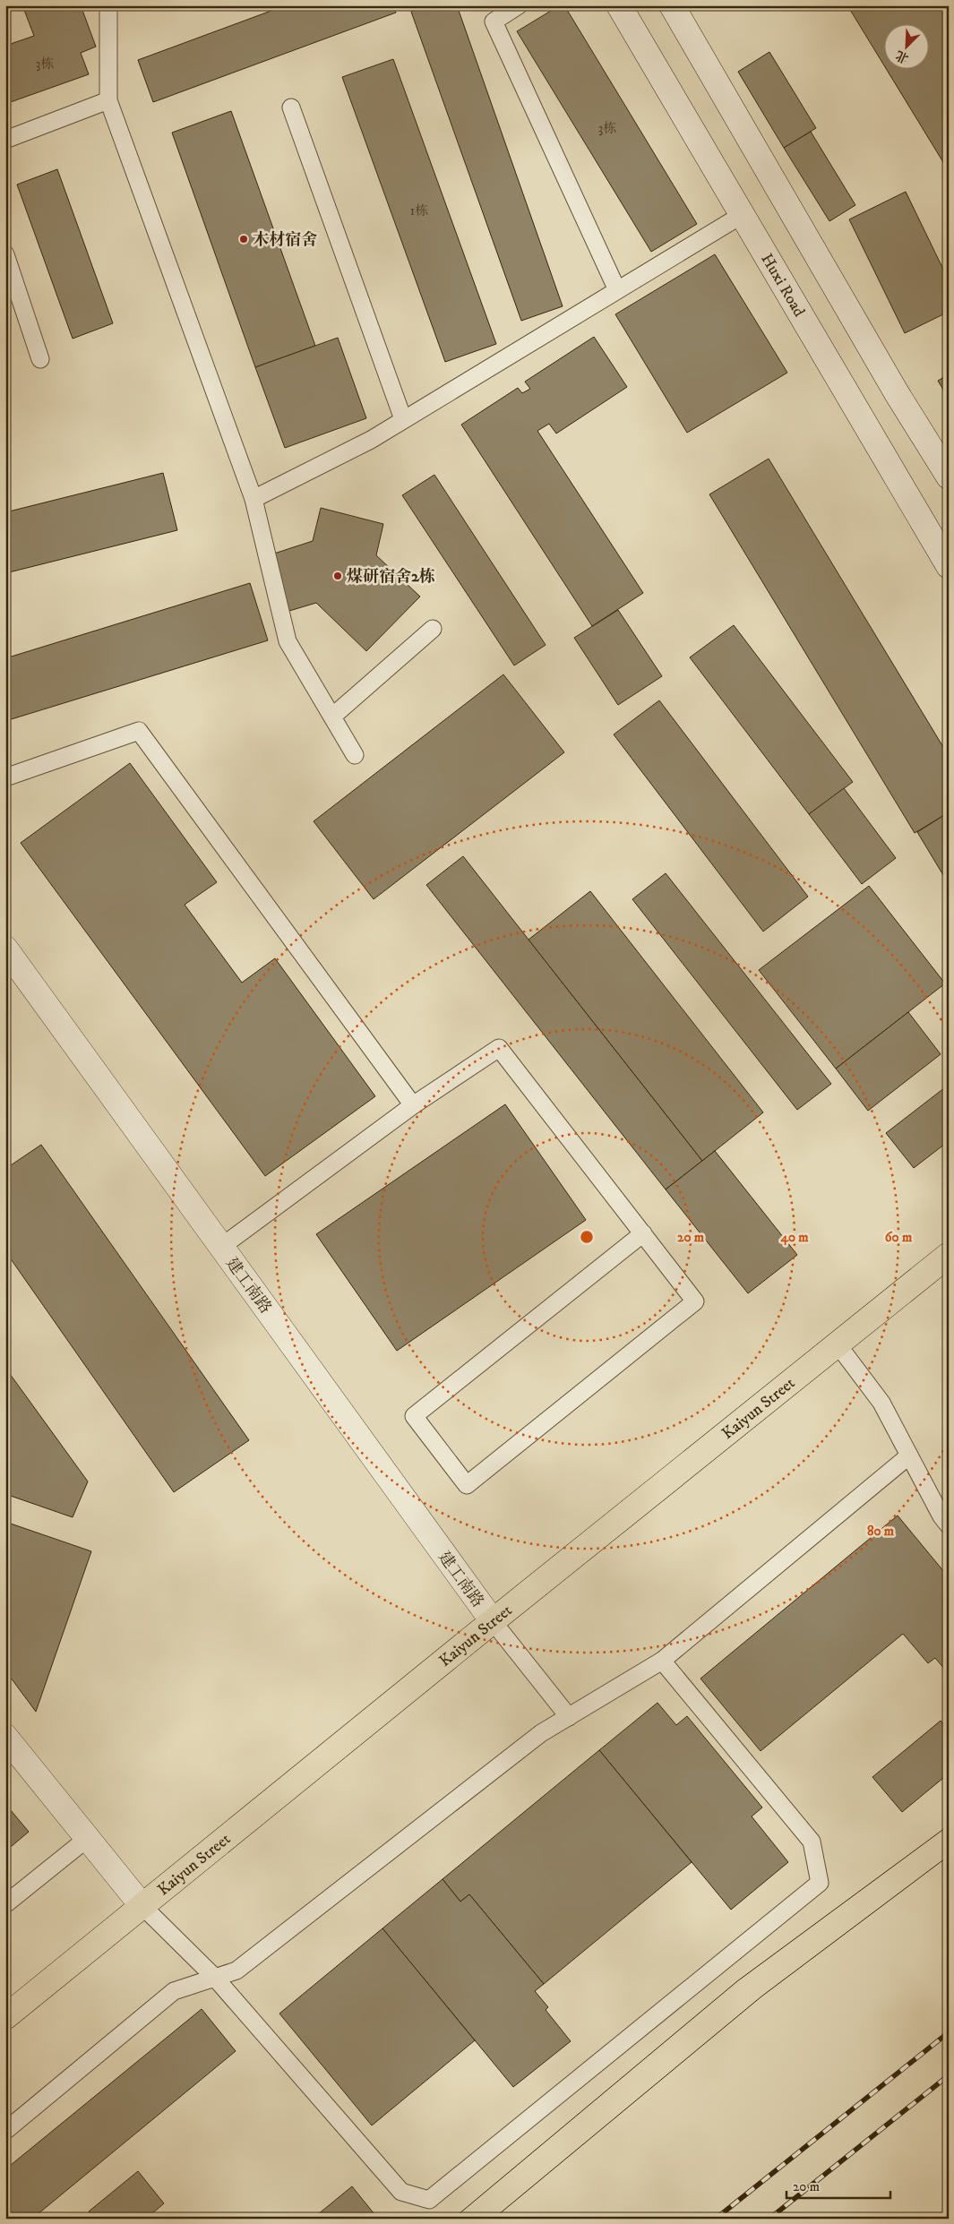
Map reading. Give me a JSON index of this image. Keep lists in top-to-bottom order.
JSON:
{
  "streets": {
    "main road": ["Huxi Road", "建工南路", "Kaiyun Street"]
  },
  "crossings": [
    ["建工南路", "Kaiyun Street"]
  ],
  "places": ["木材宿舍", "煤研宿舍2栋"],
  "house_numbers": ["3栋", "3栋", "1栋"],
  "scale_bar": "20 m",
  "north": "bottom left",
  "rings": [
    "20 m",
    "40 m",
    "60 m",
    "80 m"
  ]
}
